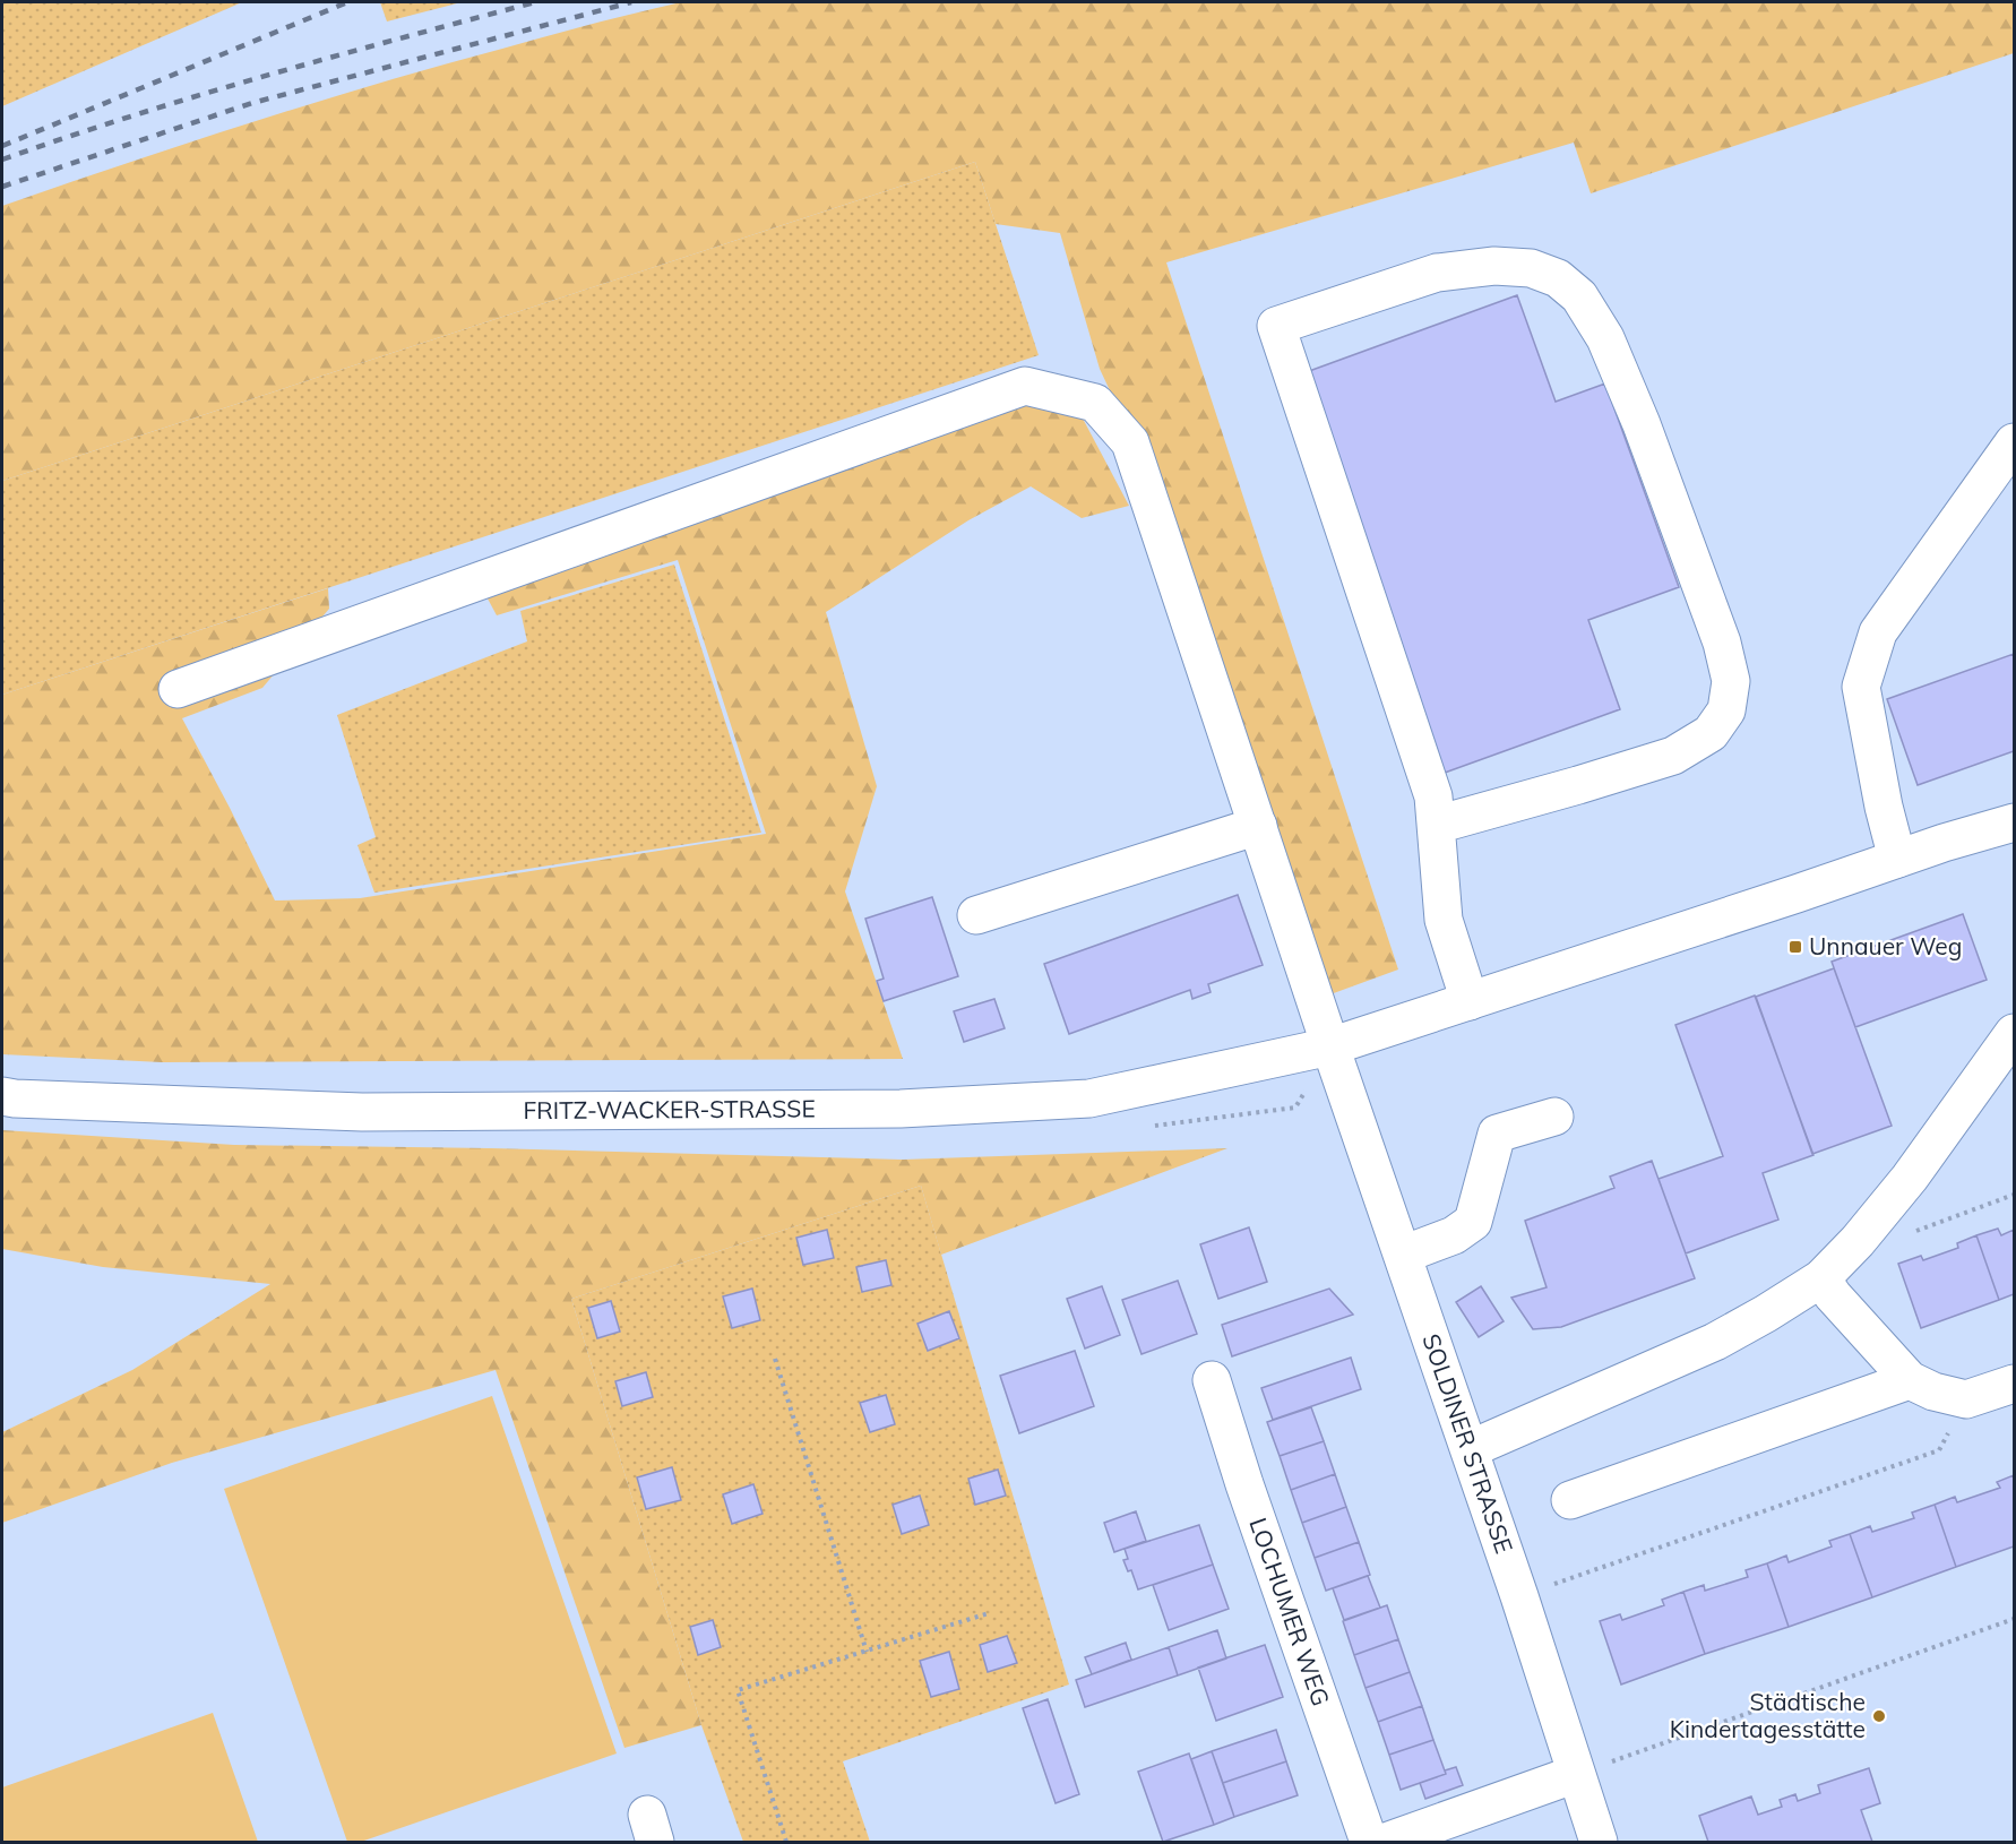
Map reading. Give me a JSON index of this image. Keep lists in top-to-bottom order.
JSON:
{
  "streets": {
    "street": ["FRITZ-WACKER-STRASSE", "SOLDINER STRASSE", "LOCHUMER WEG"]
  },
  "crossings": [
    ["FRITZ-WACKER-STRASSE", "SOLDINER STRASSE"]
  ],
  "places": {
    "transit": ["Unnauer Weg"],
    "other": ["Städtische Kindertagesstätte"]
  }
}
